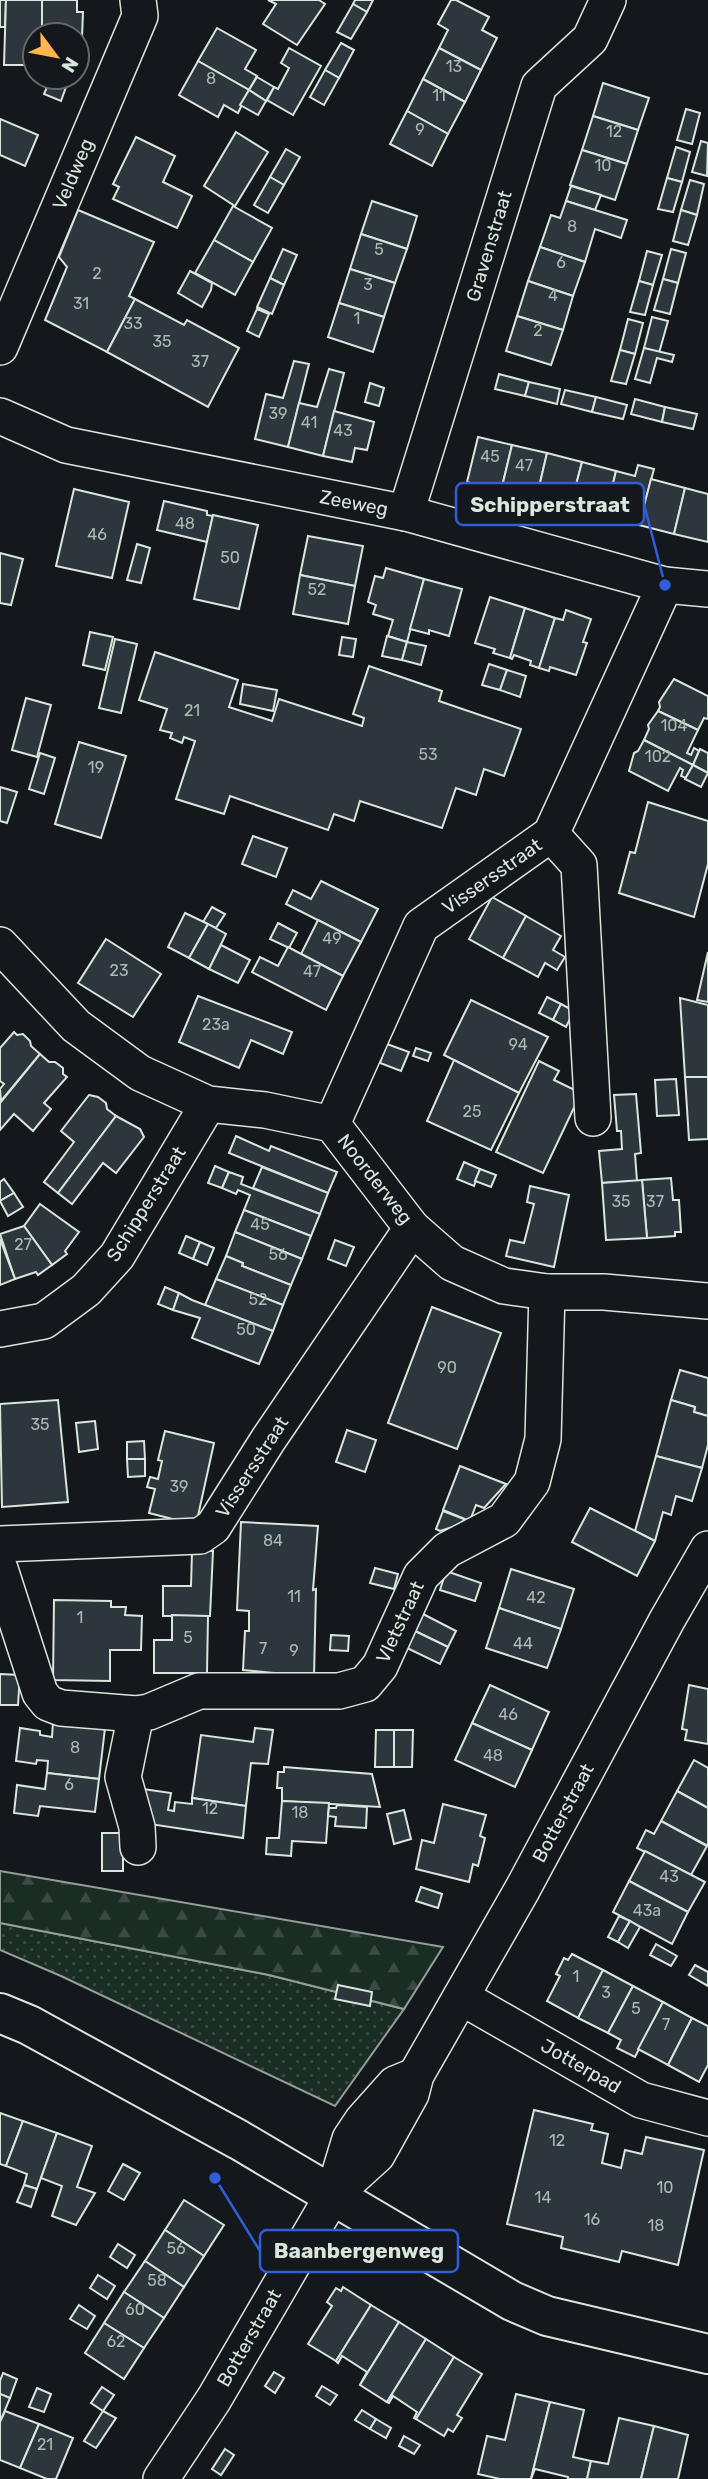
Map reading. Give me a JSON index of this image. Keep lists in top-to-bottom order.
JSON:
{
  "streets": {
    "street": [
      "Veldweg",
      "Gravenstraat",
      "Zeeweg",
      "Vissersstraat",
      "Noorderweg",
      "Schipperstraat",
      "Vletstraat",
      "Botterstraat",
      "Jotterpad"
    ]
  },
  "crossings": [
    ["Gravenstraat", "Zeeweg"],
    ["Zeeweg", "Vissersstraat"],
    ["Vissersstraat", "Noorderweg"],
    ["Noorderweg", "Schipperstraat"],
    ["Noorderweg", "Vletstraat"],
    ["Botterstraat", "Jotterpad"]
  ],
  "places": ["Schipperstraat", "Baanbergenweg"],
  "house_numbers": [
    "13",
    "8",
    "11",
    "9",
    "12",
    "10",
    "8",
    "5",
    "6",
    "2",
    "3",
    "4",
    "31",
    "1",
    "33",
    "2",
    "35",
    "37",
    "39",
    "41",
    "43",
    "45",
    "47",
    "48",
    "46",
    "50",
    "52",
    "21",
    "104",
    "53",
    "102",
    "19",
    "49",
    "23",
    "47",
    "23a",
    "94",
    "25",
    "35",
    "37",
    "45",
    "27",
    "56",
    "52",
    "50",
    "90",
    "35",
    "39",
    "84",
    "11",
    "42",
    "1",
    "5",
    "44",
    "7",
    "9",
    "46",
    "8",
    "48",
    "6",
    "12",
    "18",
    "43",
    "43a",
    "1",
    "3",
    "5",
    "7",
    "12",
    "10",
    "14",
    "16",
    "18",
    "56",
    "58",
    "60",
    "62",
    "21"
  ],
  "north": "bottom right"
}
